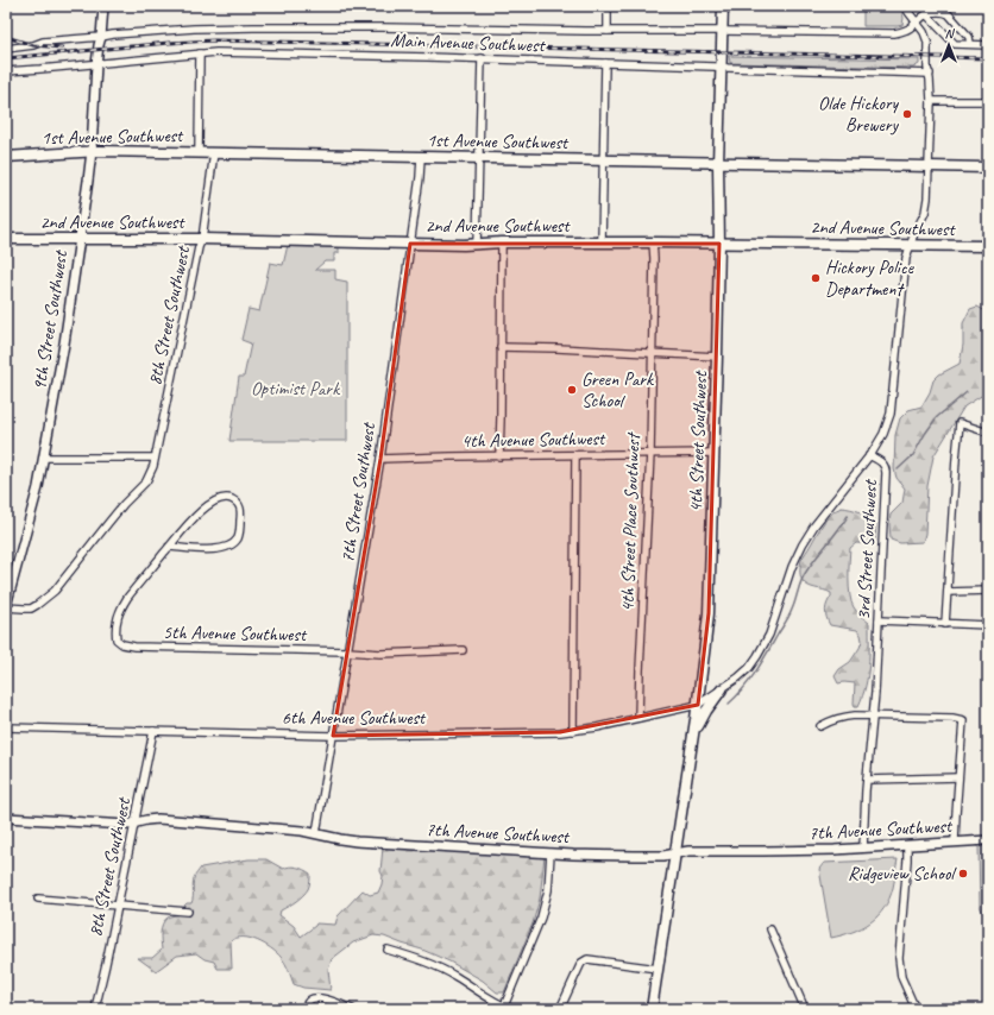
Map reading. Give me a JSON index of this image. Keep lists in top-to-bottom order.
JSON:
{
  "streets": {
    "main road": ["1st Avenue Southwest", "2nd Avenue Southwest", "4th Street Southwest"],
    "street": [
      "Main Avenue Southwest",
      "8th Street Southwest",
      "9th Street Southwest",
      "4th Avenue Southwest",
      "7th Street Southwest",
      "4th Street Place Southwest",
      "3rd Street Southwest",
      "5th Avenue Southwest",
      "6th Avenue Southwest",
      "7th Avenue Southwest"
    ]
  },
  "crossings": [
    ["Main Avenue Southwest", "9th Street Southwest"],
    ["Main Avenue Southwest", "4th Street Southwest"],
    ["Main Avenue Southwest", "3rd Street Southwest"],
    ["1st Avenue Southwest", "8th Street Southwest"],
    ["1st Avenue Southwest", "9th Street Southwest"],
    ["1st Avenue Southwest", "4th Street Southwest"],
    ["1st Avenue Southwest", "7th Street Southwest"],
    ["1st Avenue Southwest", "3rd Street Southwest"],
    ["2nd Avenue Southwest", "8th Street Southwest"],
    ["2nd Avenue Southwest", "9th Street Southwest"],
    ["2nd Avenue Southwest", "4th Street Southwest"],
    ["2nd Avenue Southwest", "7th Street Southwest"],
    ["2nd Avenue Southwest", "4th Street Place Southwest"],
    ["2nd Avenue Southwest", "3rd Street Southwest"],
    ["8th Street Southwest", "9th Street Southwest"],
    ["8th Street Southwest", "6th Avenue Southwest"],
    ["8th Street Southwest", "7th Avenue Southwest"],
    ["4th Avenue Southwest", "4th Street Southwest"],
    ["4th Avenue Southwest", "7th Street Southwest"],
    ["4th Avenue Southwest", "4th Street Place Southwest"],
    ["4th Street Southwest", "6th Avenue Southwest"],
    ["4th Street Southwest", "7th Avenue Southwest"],
    ["7th Street Southwest", "5th Avenue Southwest"],
    ["7th Street Southwest", "6th Avenue Southwest"],
    ["7th Street Southwest", "7th Avenue Southwest"],
    ["4th Street Place Southwest", "6th Avenue Southwest"],
    ["3rd Street Southwest", "7th Avenue Southwest"]
  ],
  "parks": ["Optimist Park"],
  "places": [
    "Olde Hickory Brewery",
    "Hickory Police Department",
    "Green Park School",
    "Ridgeview School"
  ],
  "north": "top"
}
